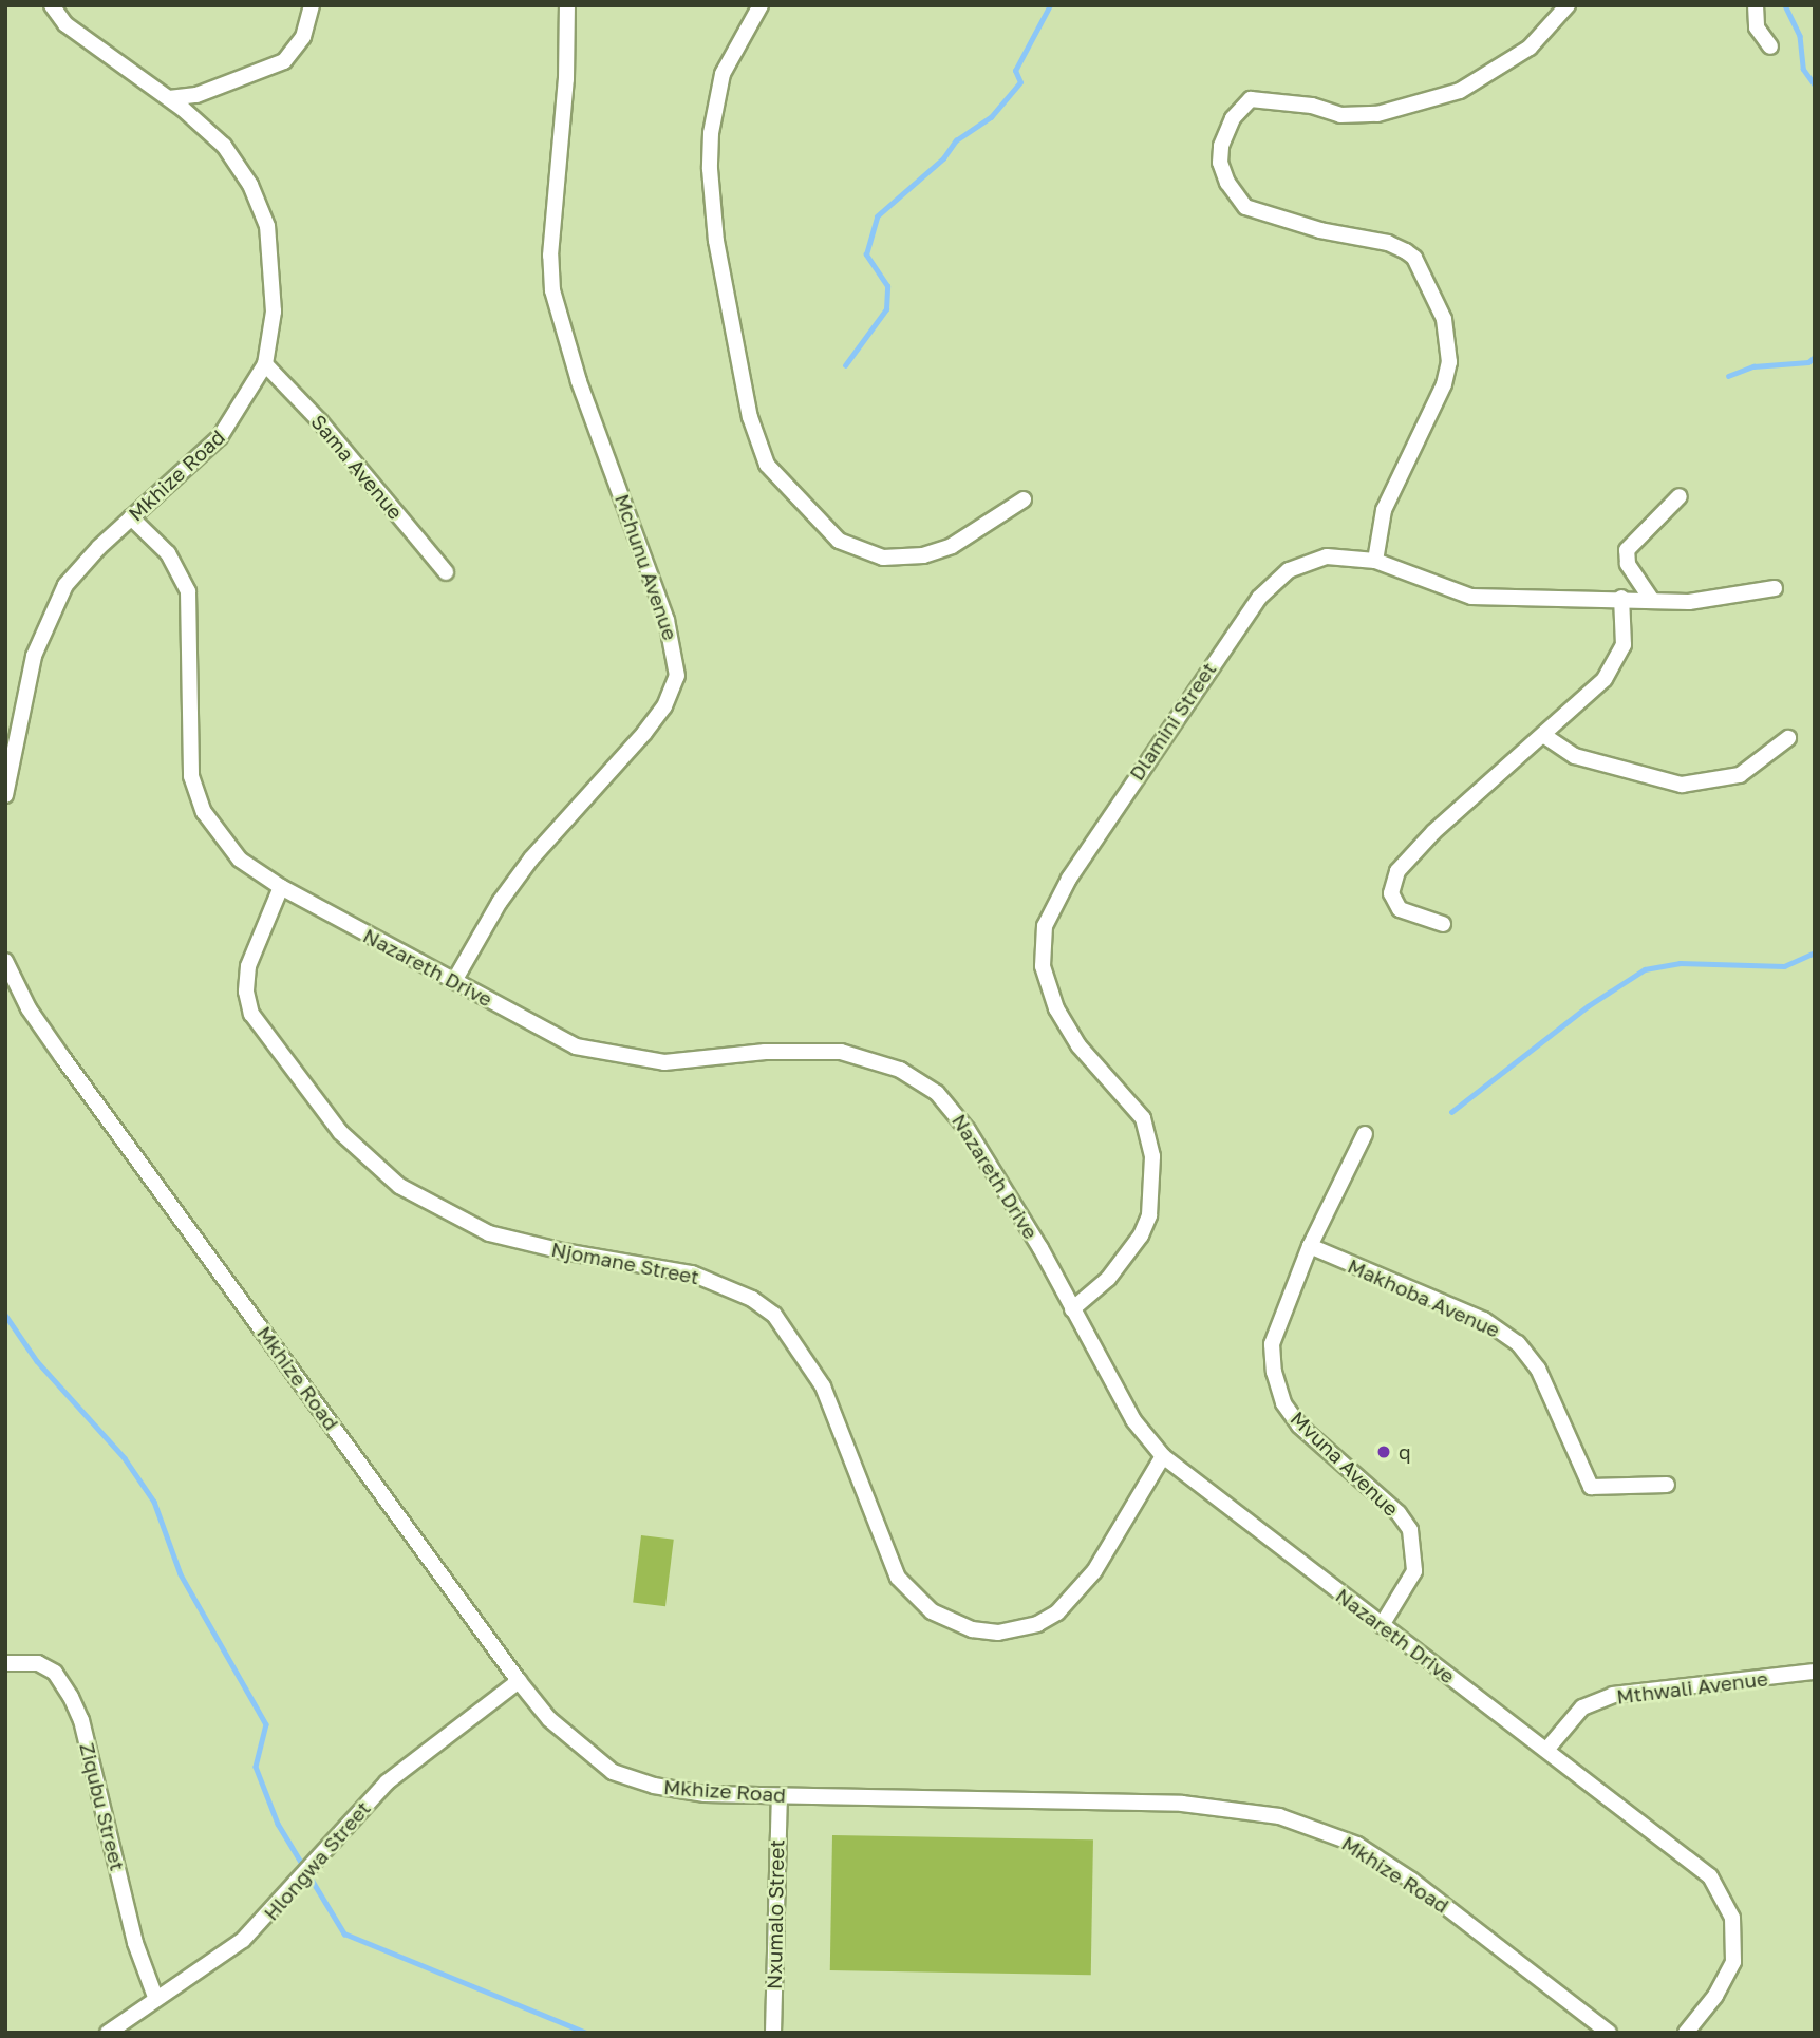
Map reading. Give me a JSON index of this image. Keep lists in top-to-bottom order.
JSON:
{
  "streets": {
    "street": [
      "Sama Avenue",
      "Mkhize Road",
      "Mchunu Avenue",
      "Dlamini Street",
      "Nazareth Drive",
      "Njomane Street",
      "Makhoba Avenue",
      "Mvuna Avenue",
      "Mthwali Avenue",
      "Ziqubu Street",
      "Hlongwa Street",
      "Nxumalo Street"
    ]
  },
  "crossings": [
    ["Sama Avenue", "Mkhize Road"],
    ["Mkhize Road", "Nazareth Drive"],
    ["Mkhize Road", "Hlongwa Street"],
    ["Mkhize Road", "Nxumalo Street"],
    ["Mchunu Avenue", "Nazareth Drive"],
    ["Dlamini Street", "Nazareth Drive"],
    ["Nazareth Drive", "Njomane Street"],
    ["Nazareth Drive", "Mvuna Avenue"],
    ["Nazareth Drive", "Mthwali Avenue"],
    ["Makhoba Avenue", "Mvuna Avenue"],
    ["Ziqubu Street", "Hlongwa Street"]
  ],
  "places": ["q"]
}
